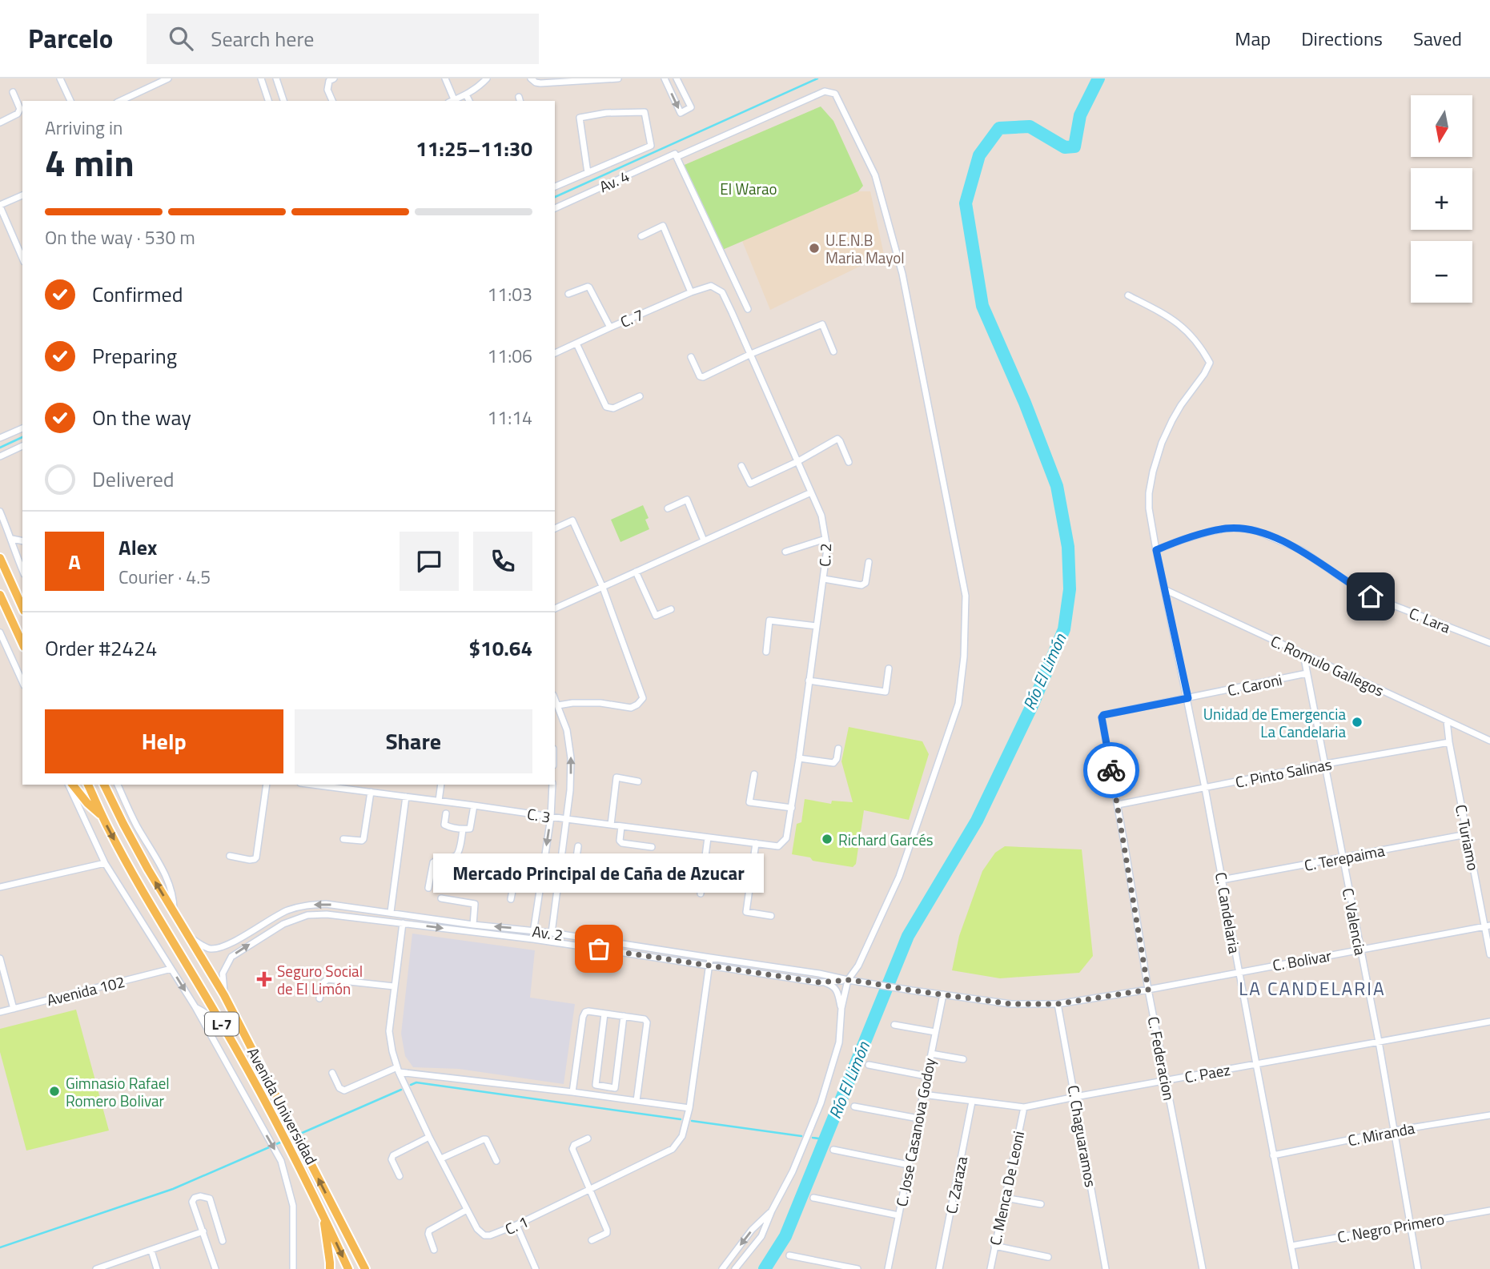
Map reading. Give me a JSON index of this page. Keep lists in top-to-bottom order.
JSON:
{
  "streets": {
    "main road": ["L-7", "Avenida Universidad"],
    "street": [
      "Av. 4",
      "C. 7",
      "C. 2",
      "C. Lara",
      "C. Romulo Gallegos",
      "C. Caroni",
      "C. Pinto Salinas",
      "C. 3",
      "C. Turiamo",
      "C. Terepaima",
      "C. Candelaria",
      "C. Valencia",
      "Av. 2",
      "C. Bolivar",
      "Avenida 102",
      "C. Federacion",
      "C. Paez",
      "C. Jose Casanova Godoy",
      "C. Miranda",
      "C. Chaguaramos",
      "C. Zaraza",
      "C. Menca De Leoni",
      "C. 1",
      "C. Negro Primero"
    ]
  },
  "crossings": [
    ["Av. 4", "Av. 2"],
    ["Av. 4", "C. Bolivar"],
    ["C. 7", "C. 2"],
    ["C. 2", "C. 3"],
    ["C. Romulo Gallegos", "C. Turiamo"],
    ["C. Romulo Gallegos", "C. Candelaria"],
    ["C. Romulo Gallegos", "C. Valencia"],
    ["C. Caroni", "C. Candelaria"],
    ["C. Caroni", "C. Valencia"],
    ["C. Caroni", "C. Federacion"],
    ["C. Pinto Salinas", "C. Turiamo"],
    ["C. Pinto Salinas", "C. Candelaria"],
    ["C. Pinto Salinas", "C. Valencia"],
    ["C. Pinto Salinas", "C. Federacion"],
    ["C. Turiamo", "C. Terepaima"],
    ["C. Turiamo", "C. Bolivar"],
    ["C. Terepaima", "C. Candelaria"],
    ["C. Terepaima", "C. Valencia"],
    ["C. Candelaria", "C. Bolivar"],
    ["C. Candelaria", "C. Paez"],
    ["C. Candelaria", "C. Miranda"],
    ["C. Candelaria", "C. Negro Primero"],
    ["C. Valencia", "C. Bolivar"],
    ["C. Valencia", "C. Paez"],
    ["C. Valencia", "C. Miranda"],
    ["C. Valencia", "C. Negro Primero"],
    ["Av. 2", "C. Bolivar"],
    ["Av. 2", "Avenida Universidad"],
    ["Av. 2", "C. 1"],
    ["C. Bolivar", "C. Federacion"],
    ["C. Bolivar", "C. Jose Casanova Godoy"],
    ["C. Bolivar", "C. Chaguaramos"],
    ["Avenida 102", "Avenida Universidad"],
    ["C. Federacion", "C. Paez"],
    ["C. Paez", "C. Jose Casanova Godoy"],
    ["C. Paez", "C. Chaguaramos"],
    ["C. Paez", "C. Zaraza"],
    ["C. Paez", "C. Menca De Leoni"]
  ],
  "districts": ["LA CANDELARIA"],
  "water": ["Río El Limón"],
  "parks": ["El Warao"],
  "places": {
    "other": [
      "U.E.N.B Maria Mayol",
      "Unidad de Emergencia La Candelaria",
      "Richard Garcés",
      "Mercado Principal de Caña de Azucar",
      "Gimnasio Rafael Romero Bolivar"
    ],
    "health": ["Seguro Social de El Limón"]
  },
  "north": "bottom",
  "page": {
    "header": "Parcelo",
    "search": "Search here",
    "nav": ["Map", "Directions", "Saved"],
    "map_buttons": ["+", "−"],
    "heading": ["4 min", "Arriving in", "11:25–11:30"],
    "panel": [
      "Alex",
      "Courier · 4.5",
      "Order #2424",
      "$10.64"
    ],
    "bar": "On the way · 530 m",
    "list": [
      ["Confirmed", "11:03"],
      ["Preparing", "11:06"],
      ["On the way", "11:14"],
      "Delivered"
    ],
    "round": "A",
    "buttons": ["Help", "Share"],
    "bubble": "Mercado Principal de Caña de Azucar"
  }
}
